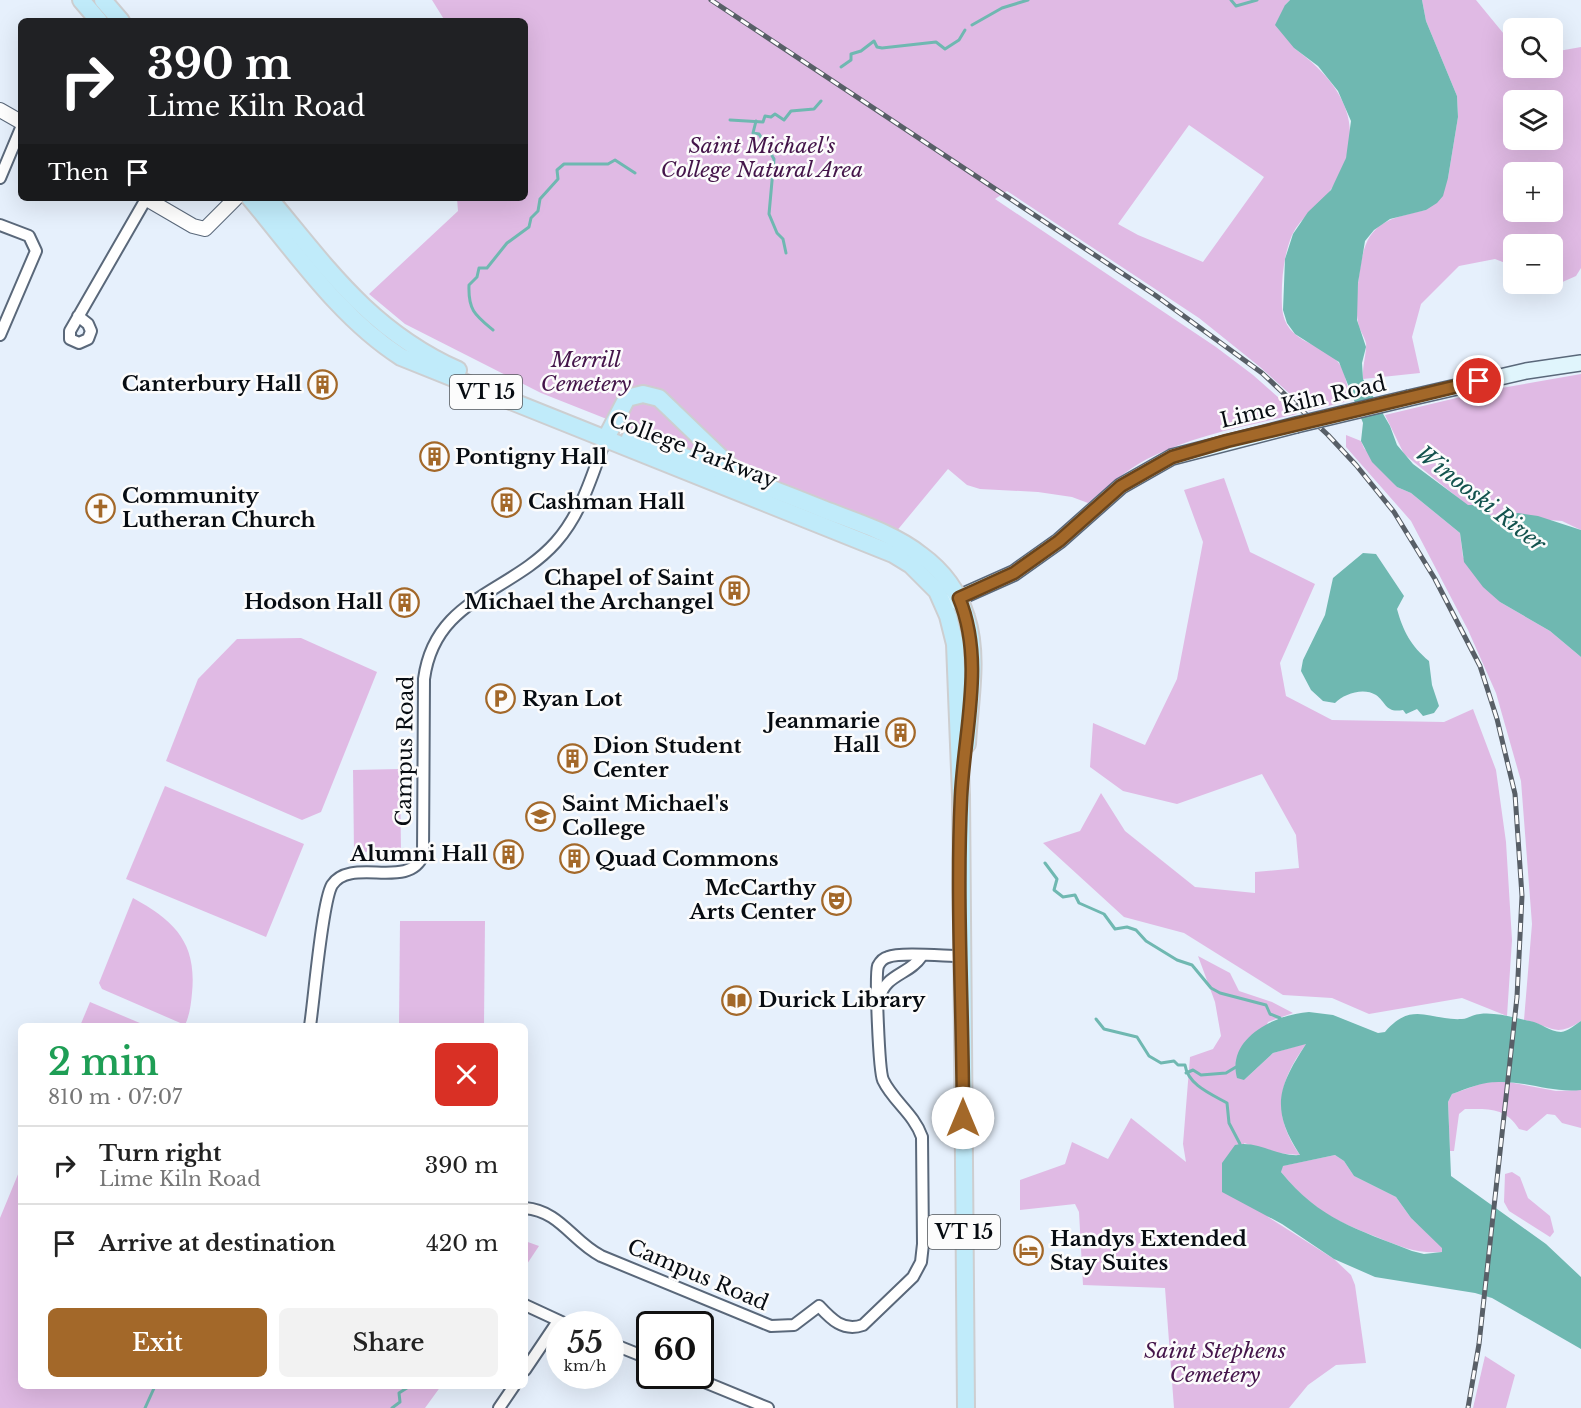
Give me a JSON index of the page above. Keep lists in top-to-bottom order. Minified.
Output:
{"streets":{"main road":["VT 15","Lime Kiln Road","College Parkway"],"street":["Campus Road"]},"crossings":[["Lime Kiln Road","College Parkway"],["College Parkway","Campus Road"]],"water":["Winooski River"],"parks":["Saint Michael's College Natural Area","Merrill Cemetery","Saint Stephens Cemetery"],"places":{"building":["Canterbury Hall","Pontigny Hall","Cashman Hall","Chapel of Saint Michael the Archangel","Hodson Hall","Jeanmarie Hall","Dion Student Center","Alumni Hall","Quad Commons"],"church":["Community Lutheran Church"],"parking":["Ryan Lot"],"school or university":["Saint Michael's College"],"theatre":["McCarthy Arts Center"],"library":["Durick Library"],"hotel":["Handys Extended Stay Suites"]},"page":{"map_buttons":["+","−"],"turn":["390 m","Lime Kiln Road"],"then":"Then","heading":["2 min","810 m · 07:07"],"list":[{"name":"Turn right","note":"Lime Kiln Road","value":"390 m"},{"name":"Arrive at destination","value":"420 m"}],"buttons":["Exit","Share"],"speed":"55 km/h","limit":"60"}}
